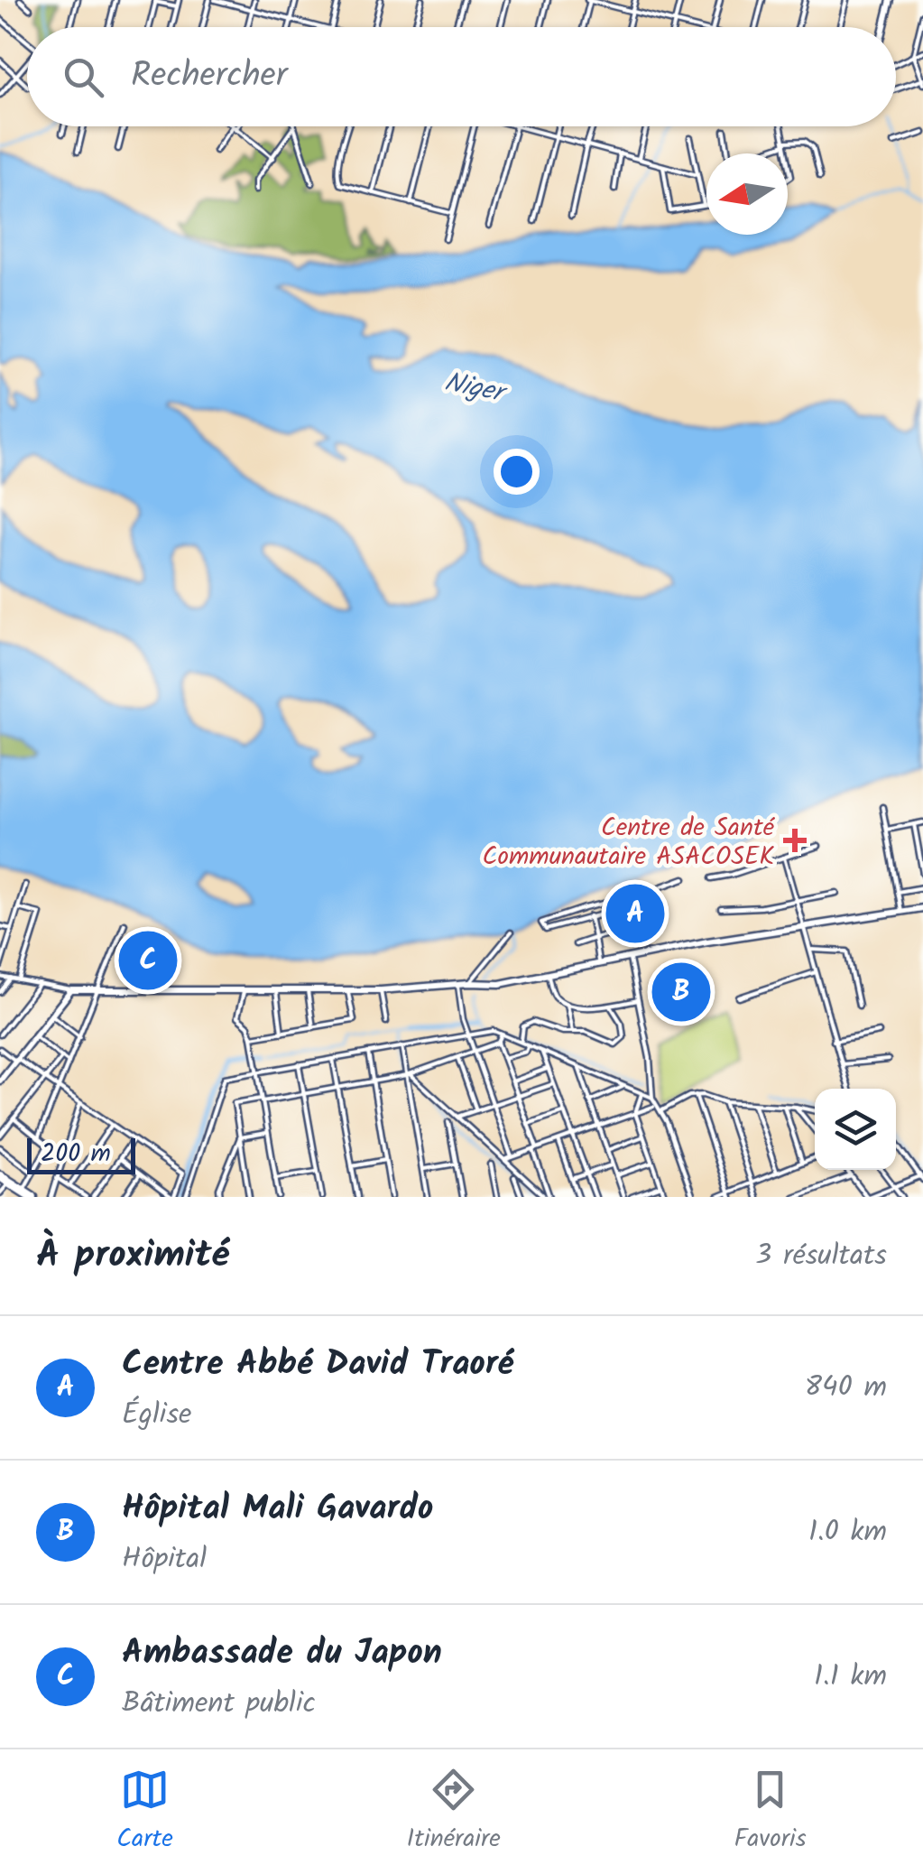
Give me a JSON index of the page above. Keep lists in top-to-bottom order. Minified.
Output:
{"water":["Niger"],"places":{"health":["Centre de Santé Communautaire ASACOSEK"]},"scale_bar":"200 m","north":"left","page":{"search":"Rechercher","pins":["A","C","B"],"scale":"200 m","heading":["À proximité","3 résultats"],"list":[{"mark":"A","name":"Centre Abbé David Traoré","note":"Église","value":"840 m"},{"mark":"B","name":"Hôpital Mali Gavardo","note":"Hôpital","value":"1.0 km"},{"mark":"C","name":"Ambassade du Japon","note":"Bâtiment public","value":"1.1 km"}],"nav":["Carte","Itinéraire","Favoris"]}}
